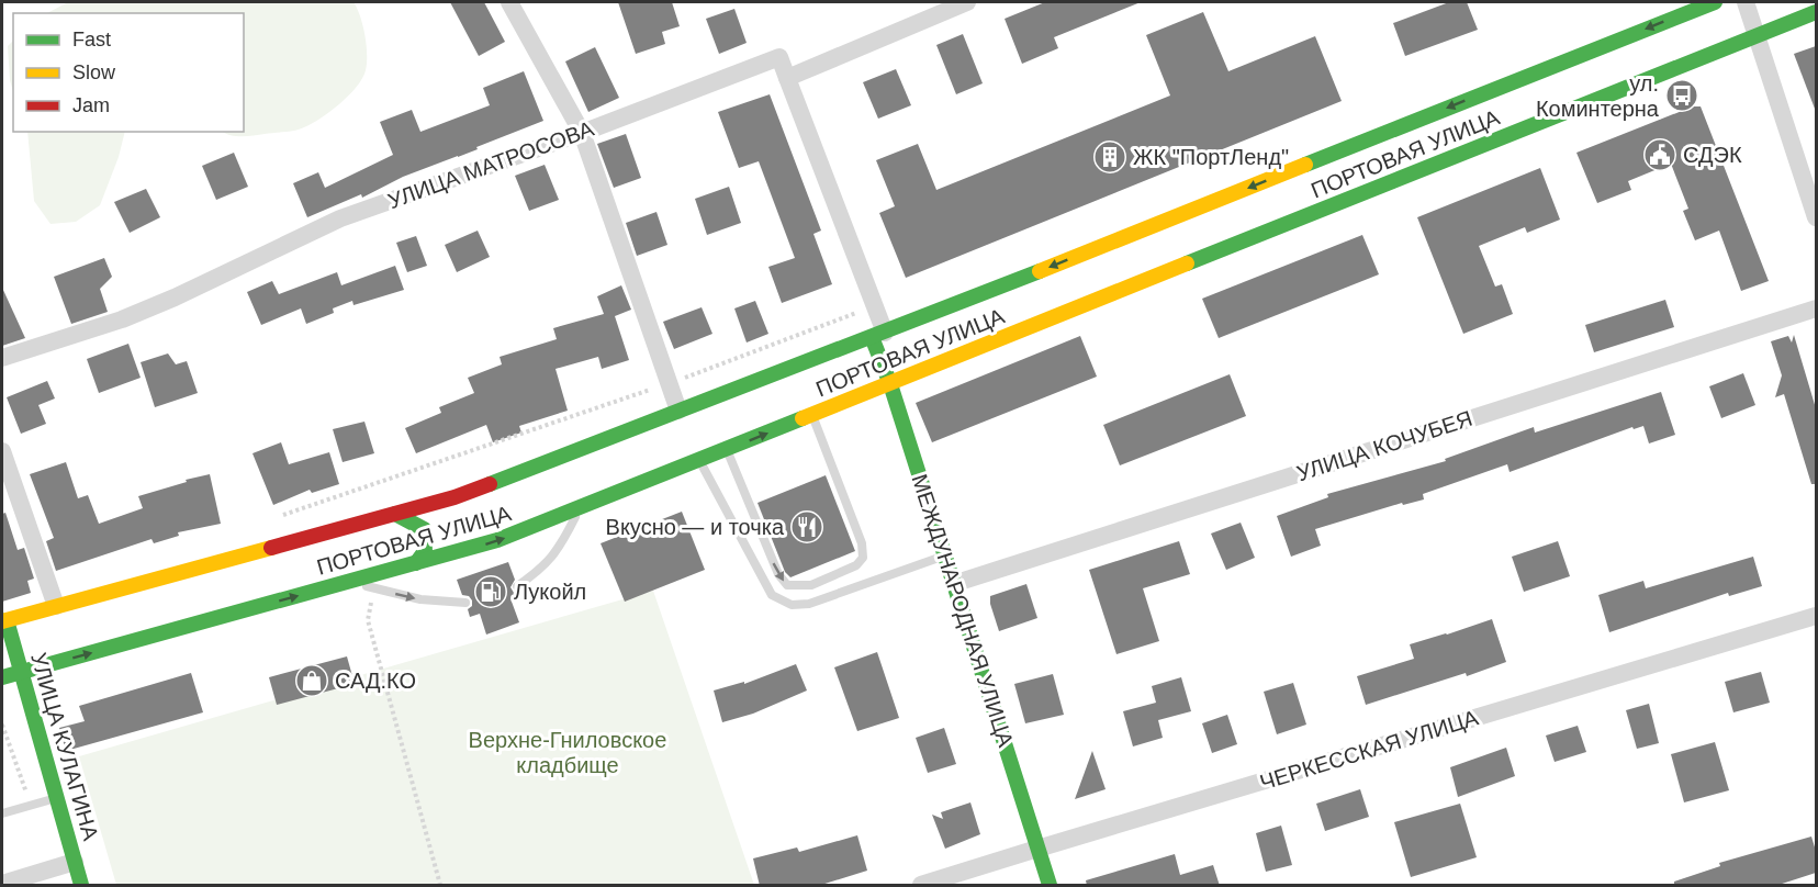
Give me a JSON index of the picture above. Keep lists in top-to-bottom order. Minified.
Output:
{"streets":{"main road":["ПОРТОВАЯ УЛИЦА","МЕЖДУНАРОДНАЯ УЛИЦА","УЛИЦА КУЛАГИНА"],"street":["УЛИЦА МАТРОСОВА","УЛИЦА КОЧУБЕЯ","ЧЕРКЕССКАЯ УЛИЦА"]},"crossings":[["ПОРТОВАЯ УЛИЦА","МЕЖДУНАРОДНАЯ УЛИЦА"],["ПОРТОВАЯ УЛИЦА","УЛИЦА КУЛАГИНА"],["УЛИЦА МАТРОСОВА","МЕЖДУНАРОДНАЯ УЛИЦА"],["УЛИЦА КОЧУБЕЯ","МЕЖДУНАРОДНАЯ УЛИЦА"],["МЕЖДУНАРОДНАЯ УЛИЦА","ЧЕРКЕССКАЯ УЛИЦА"]],"parks":["Верхне-Гниловское кладбище"],"places":{"bus stop":["ул. Коминтерна"],"public building":["СДЭК"],"building":["ЖК \"ПортЛенд\""],"restaurant":["Вкусно — и точка"],"fuel station":["Лукойл"],"shop":["САД.КО"]},"legend":["Fast","Slow","Jam"]}
